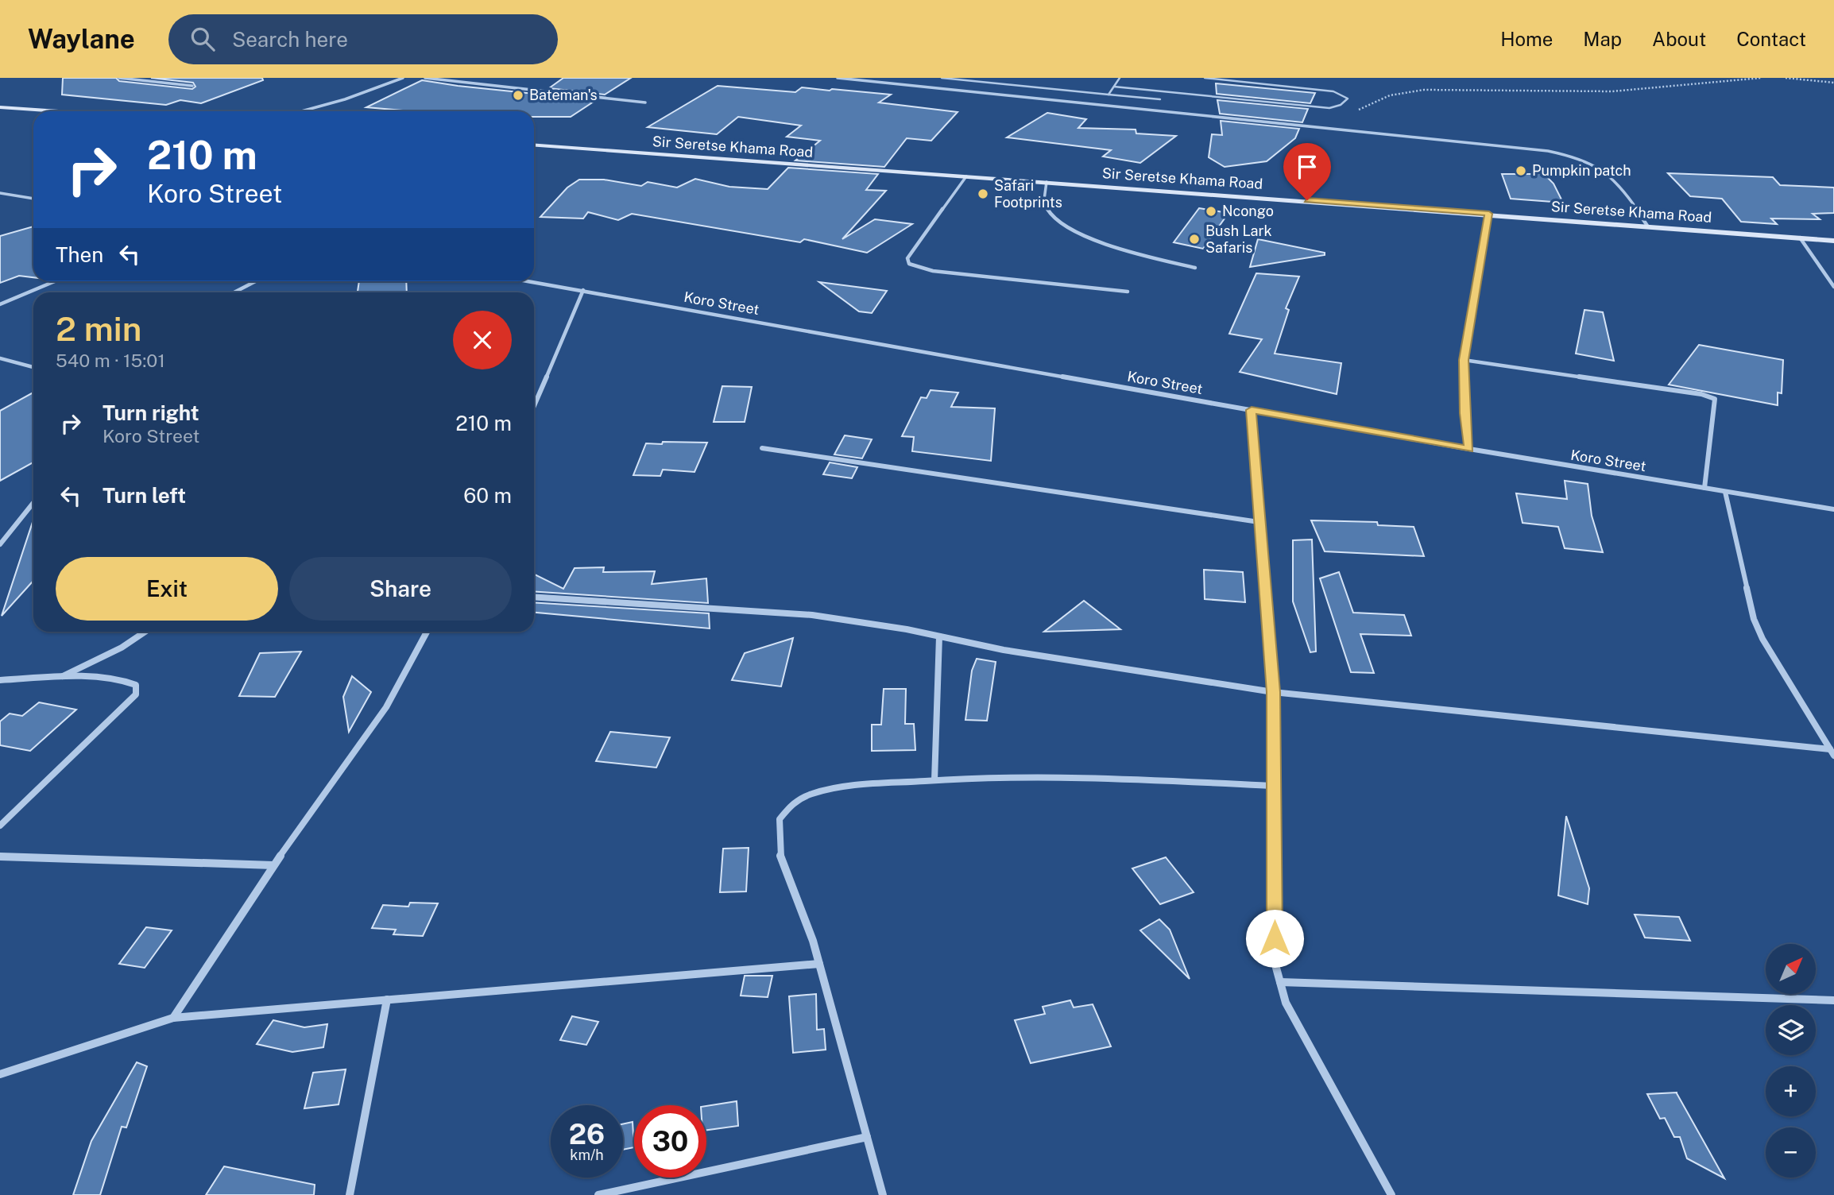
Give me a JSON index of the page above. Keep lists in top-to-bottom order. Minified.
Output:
{"streets":{"main road":["Sir Seretse Khama Road"],"street":["Koro Street"]},"places":["Bateman's","Pumpkin patch","Safari Footprints","Ncongo","Bush Lark Safaris"],"north":"top right","page":{"header":"Waylane","search":"Search here","nav":["Home","Map","About","Contact"],"turn":["210 m","Koro Street"],"then":"Then","heading":["2 min","540 m · 15:01"],"list":[{"name":"Turn right","note":"Koro Street","value":"210 m"},{"name":"Turn left","value":"60 m"}],"buttons":["Exit","Share"],"map_buttons":["+","−"],"speed":"26 km/h","limit":"30"}}
